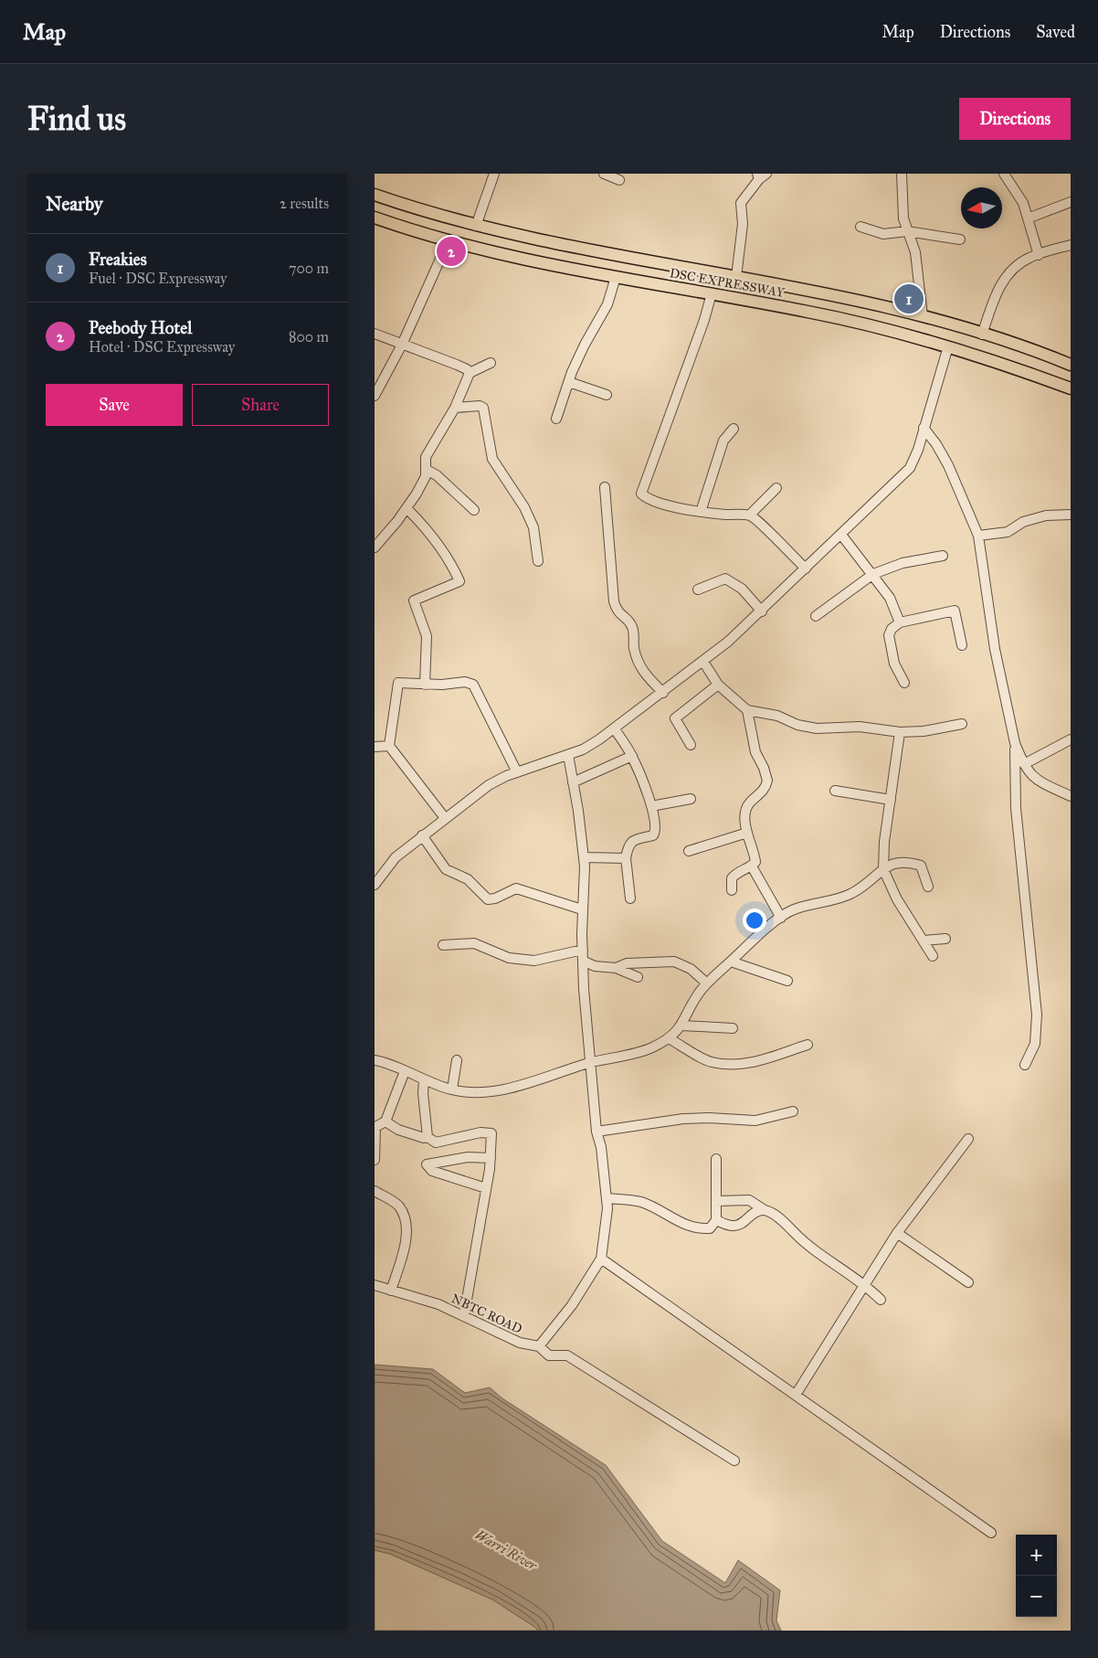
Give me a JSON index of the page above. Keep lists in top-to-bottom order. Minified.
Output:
{"streets":{"main road":["DSC EXPRESSWAY"],"street":["NBTC ROAD"]},"water":["Warri River"],"north":"left","page":{"header":"Map","nav":["Map","Directions","Saved"],"buttons":["Directions",["Save","Share"]],"title":"Find us","heading":["Nearby","2 results"],"list":[{"mark":"1","name":"Freakies","note":"Fuel · DSC Expressway","value":"700 m"},{"mark":"2","name":"Peebody Hotel","note":"Hotel · DSC Expressway","value":"800 m"}],"pins":["2","1"],"map_buttons":["+","−"]}}
